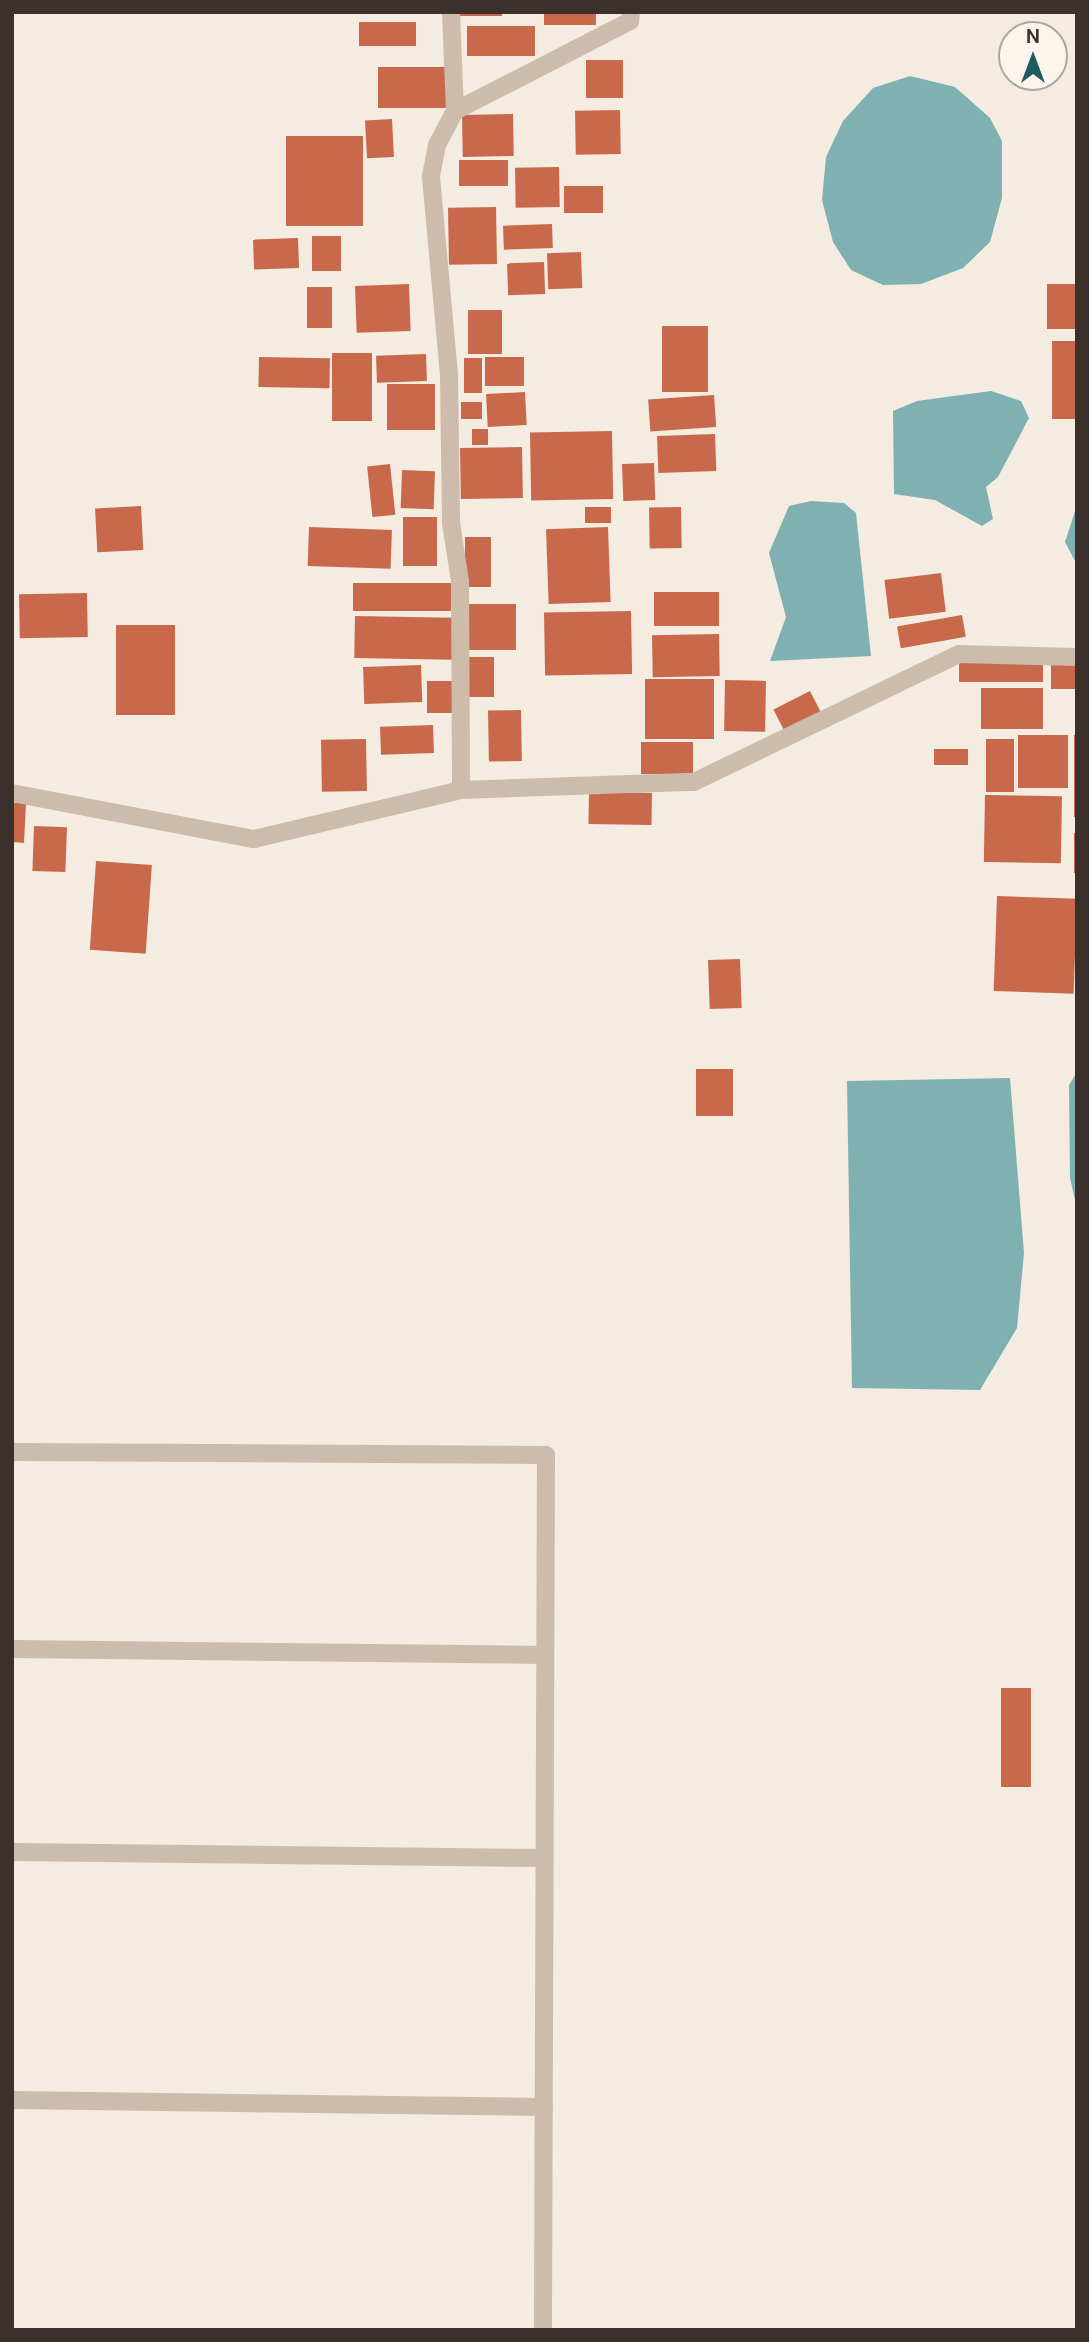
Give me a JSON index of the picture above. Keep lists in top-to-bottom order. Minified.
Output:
{"north":"top"}
